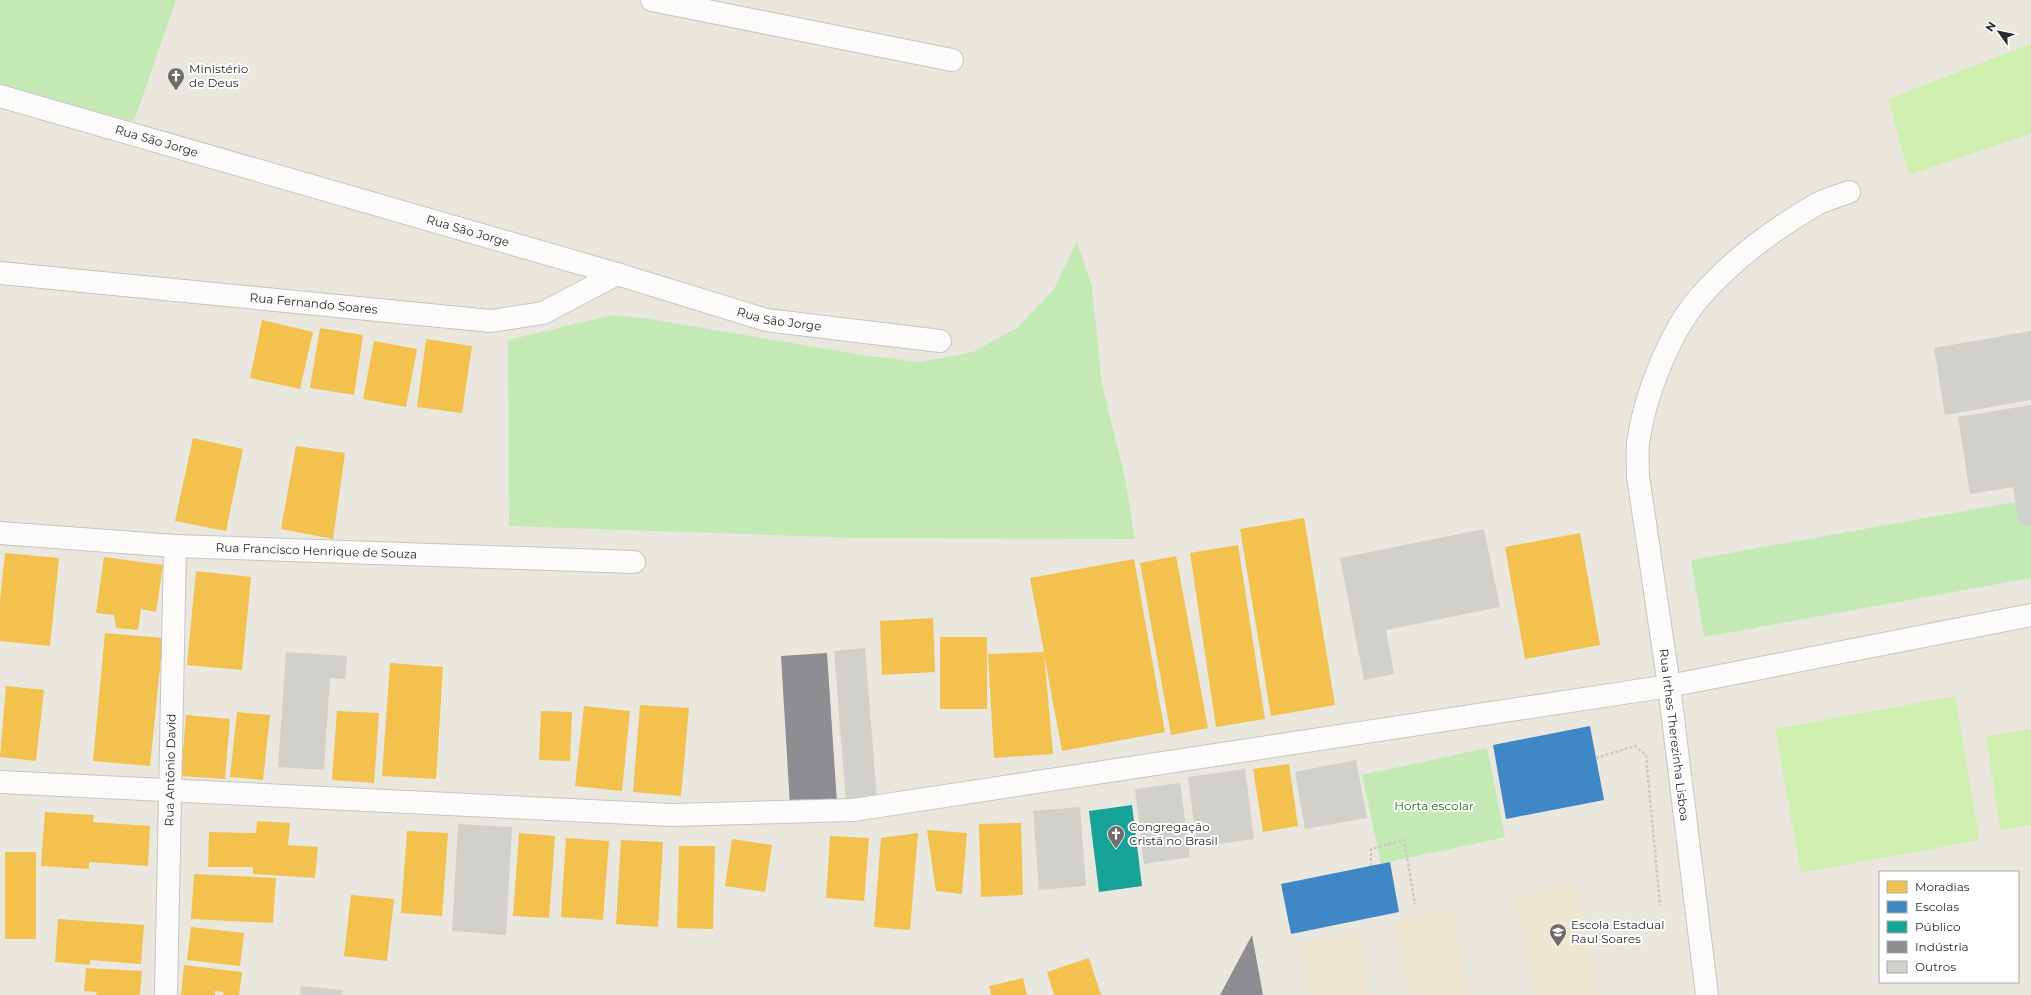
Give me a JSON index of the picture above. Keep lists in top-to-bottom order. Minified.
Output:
{"streets":{"street":["Rua São Jorge","Rua Fernando Soares","Rua Francisco Henrique de Souza","Rua Irthes Therezinha Lisboa","Rua Antônio David"]},"crossings":[["Rua São Jorge","Rua Fernando Soares"],["Rua Francisco Henrique de Souza","Rua Antônio David"]],"parks":["Horta escolar"],"places":{"church":["Ministério de Deus","Congregação Cristã no Brasil"],"school or university":["Escola Estadual Raul Soares"]},"legend":["Moradias","Escolas","Público","Indústria","Outros"],"north":"top left"}
